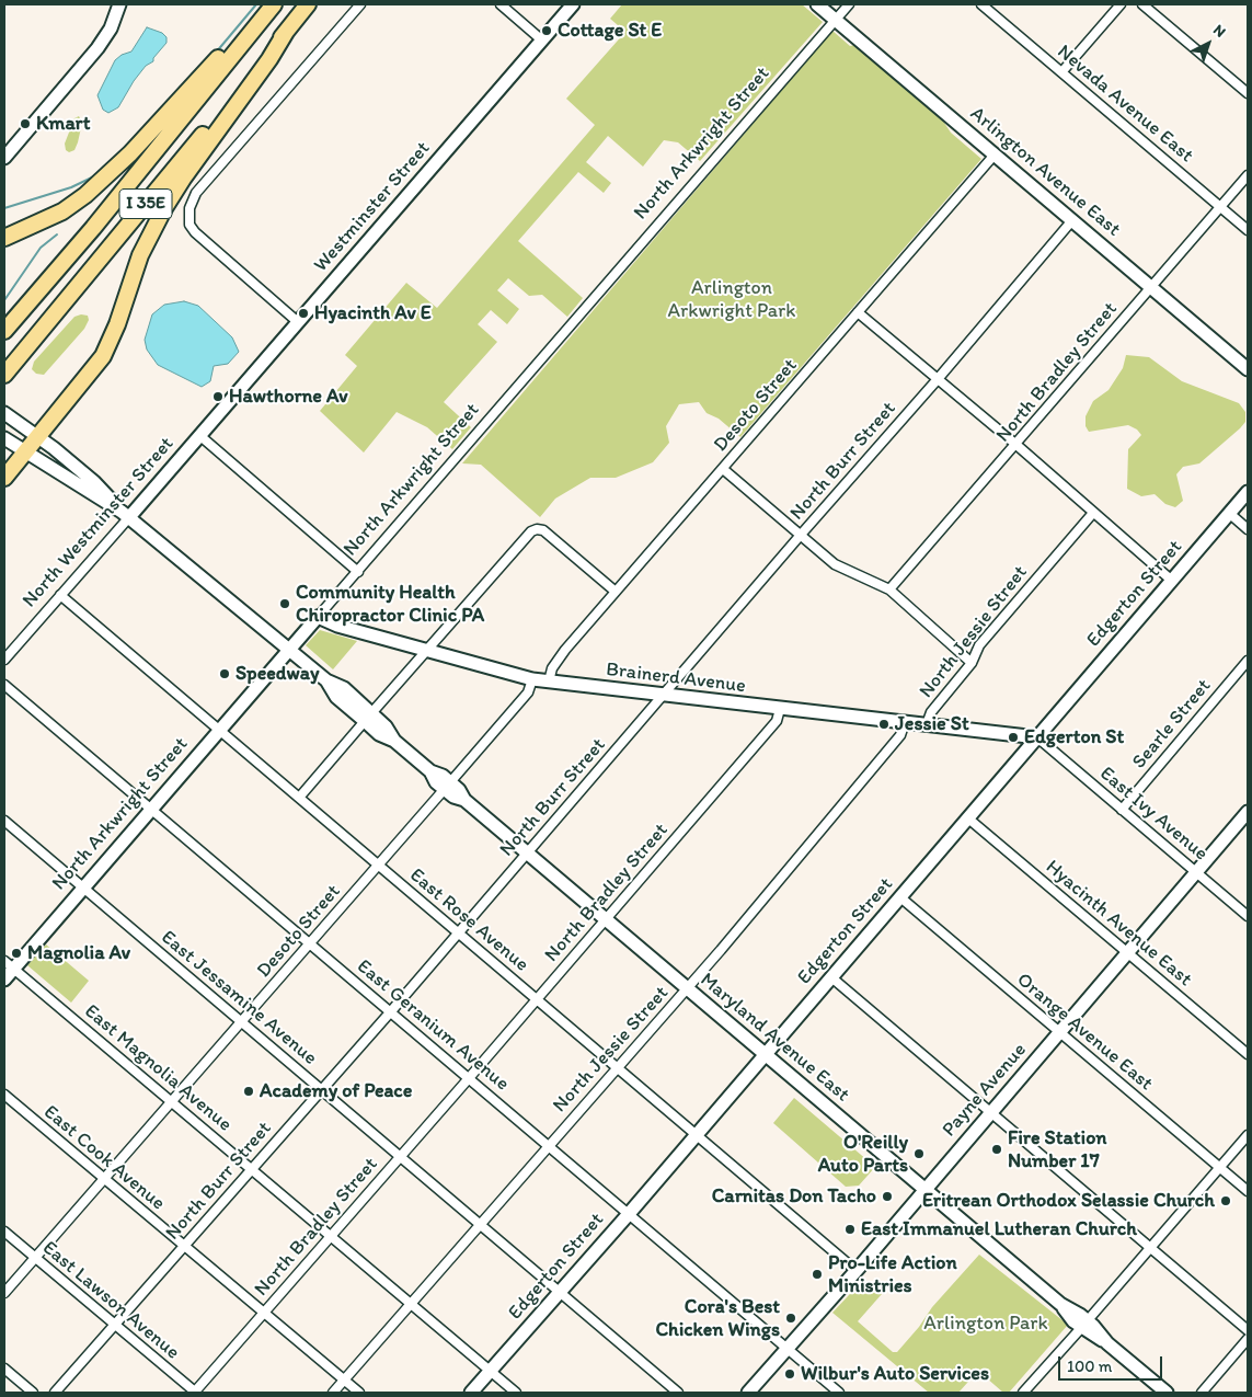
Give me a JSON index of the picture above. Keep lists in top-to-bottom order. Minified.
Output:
{"streets":{"highway":["I 35E"],"street":["Nevada Avenue East","North Arkwright Street","Arlington Avenue East","Westminster Street","North Bradley Street","Desoto Street","North Burr Street","North Westminster Street","Edgerton Street","North Jessie Street","Brainerd Avenue","Searle Street","East Ivy Avenue","East Rose Avenue","Hyacinth Avenue East","East Jessamine Avenue","East Geranium Avenue","Orange Avenue East","Maryland Avenue East","East Magnolia Avenue","Payne Avenue","East Cook Avenue","East Lawson Avenue"]},"crossings":[["Nevada Avenue East","North Bradley Street"],["North Arkwright Street","Arlington Avenue East"],["North Arkwright Street","Brainerd Avenue"],["North Arkwright Street","East Rose Avenue"],["North Arkwright Street","East Jessamine Avenue"],["North Arkwright Street","East Geranium Avenue"],["North Arkwright Street","Maryland Avenue East"],["North Arkwright Street","East Magnolia Avenue"],["Arlington Avenue East","North Bradley Street"],["Arlington Avenue East","Desoto Street"],["Arlington Avenue East","North Burr Street"],["Westminster Street","North Westminster Street"],["North Bradley Street","Brainerd Avenue"],["North Bradley Street","East Rose Avenue"],["North Bradley Street","East Jessamine Avenue"],["North Bradley Street","East Geranium Avenue"],["North Bradley Street","Maryland Avenue East"],["North Bradley Street","East Magnolia Avenue"],["North Bradley Street","East Cook Avenue"],["North Bradley Street","East Lawson Avenue"],["Desoto Street","Brainerd Avenue"],["Desoto Street","East Rose Avenue"],["Desoto Street","East Jessamine Avenue"],["Desoto Street","East Geranium Avenue"],["Desoto Street","Maryland Avenue East"],["Desoto Street","East Magnolia Avenue"],["Desoto Street","East Cook Avenue"],["Desoto Street","East Lawson Avenue"],["North Burr Street","Brainerd Avenue"],["North Burr Street","East Rose Avenue"],["North Burr Street","East Jessamine Avenue"],["North Burr Street","East Geranium Avenue"],["North Burr Street","Maryland Avenue East"],["North Burr Street","East Magnolia Avenue"],["North Burr Street","East Cook Avenue"],["North Burr Street","East Lawson Avenue"],["North Westminster Street","East Rose Avenue"],["North Westminster Street","Maryland Avenue East"],["Edgerton Street","Brainerd Avenue"],["Edgerton Street","East Ivy Avenue"],["Edgerton Street","East Rose Avenue"],["Edgerton Street","Hyacinth Avenue East"],["Edgerton Street","East Jessamine Avenue"],["Edgerton Street","East Geranium Avenue"],["Edgerton Street","Orange Avenue East"],["Edgerton Street","Maryland Avenue East"],["Edgerton Street","East Magnolia Avenue"],["North Jessie Street","Brainerd Avenue"],["North Jessie Street","East Rose Avenue"],["North Jessie Street","East Jessamine Avenue"],["North Jessie Street","East Geranium Avenue"],["North Jessie Street","Maryland Avenue East"],["North Jessie Street","East Magnolia Avenue"],["North Jessie Street","East Cook Avenue"],["Brainerd Avenue","East Ivy Avenue"],["Searle Street","East Ivy Avenue"],["East Ivy Avenue","Payne Avenue"],["East Rose Avenue","Payne Avenue"],["Hyacinth Avenue East","Payne Avenue"],["East Geranium Avenue","Payne Avenue"],["Orange Avenue East","Payne Avenue"],["Maryland Avenue East","Payne Avenue"]],"parks":["Arlington Arkwright Park","Arlington Park"],"places":["Cottage St E","Kmart","Hyacinth Av E","Hawthorne Av","Community Health Chiropractor Clinic PA","Speedway","Jessie St","Edgerton St","Magnolia Av","Academy of Peace","Fire Station Number 17","O'Reilly Auto Parts","Carnitas Don Tacho","Eritrean Orthodox Selassie Church","East Immanuel Lutheran Church","Pro-Life Action Ministries","Cora's Best Chicken Wings","Wilbur's Auto Services"],"scale_bar":"100 m","north":"top right"}
